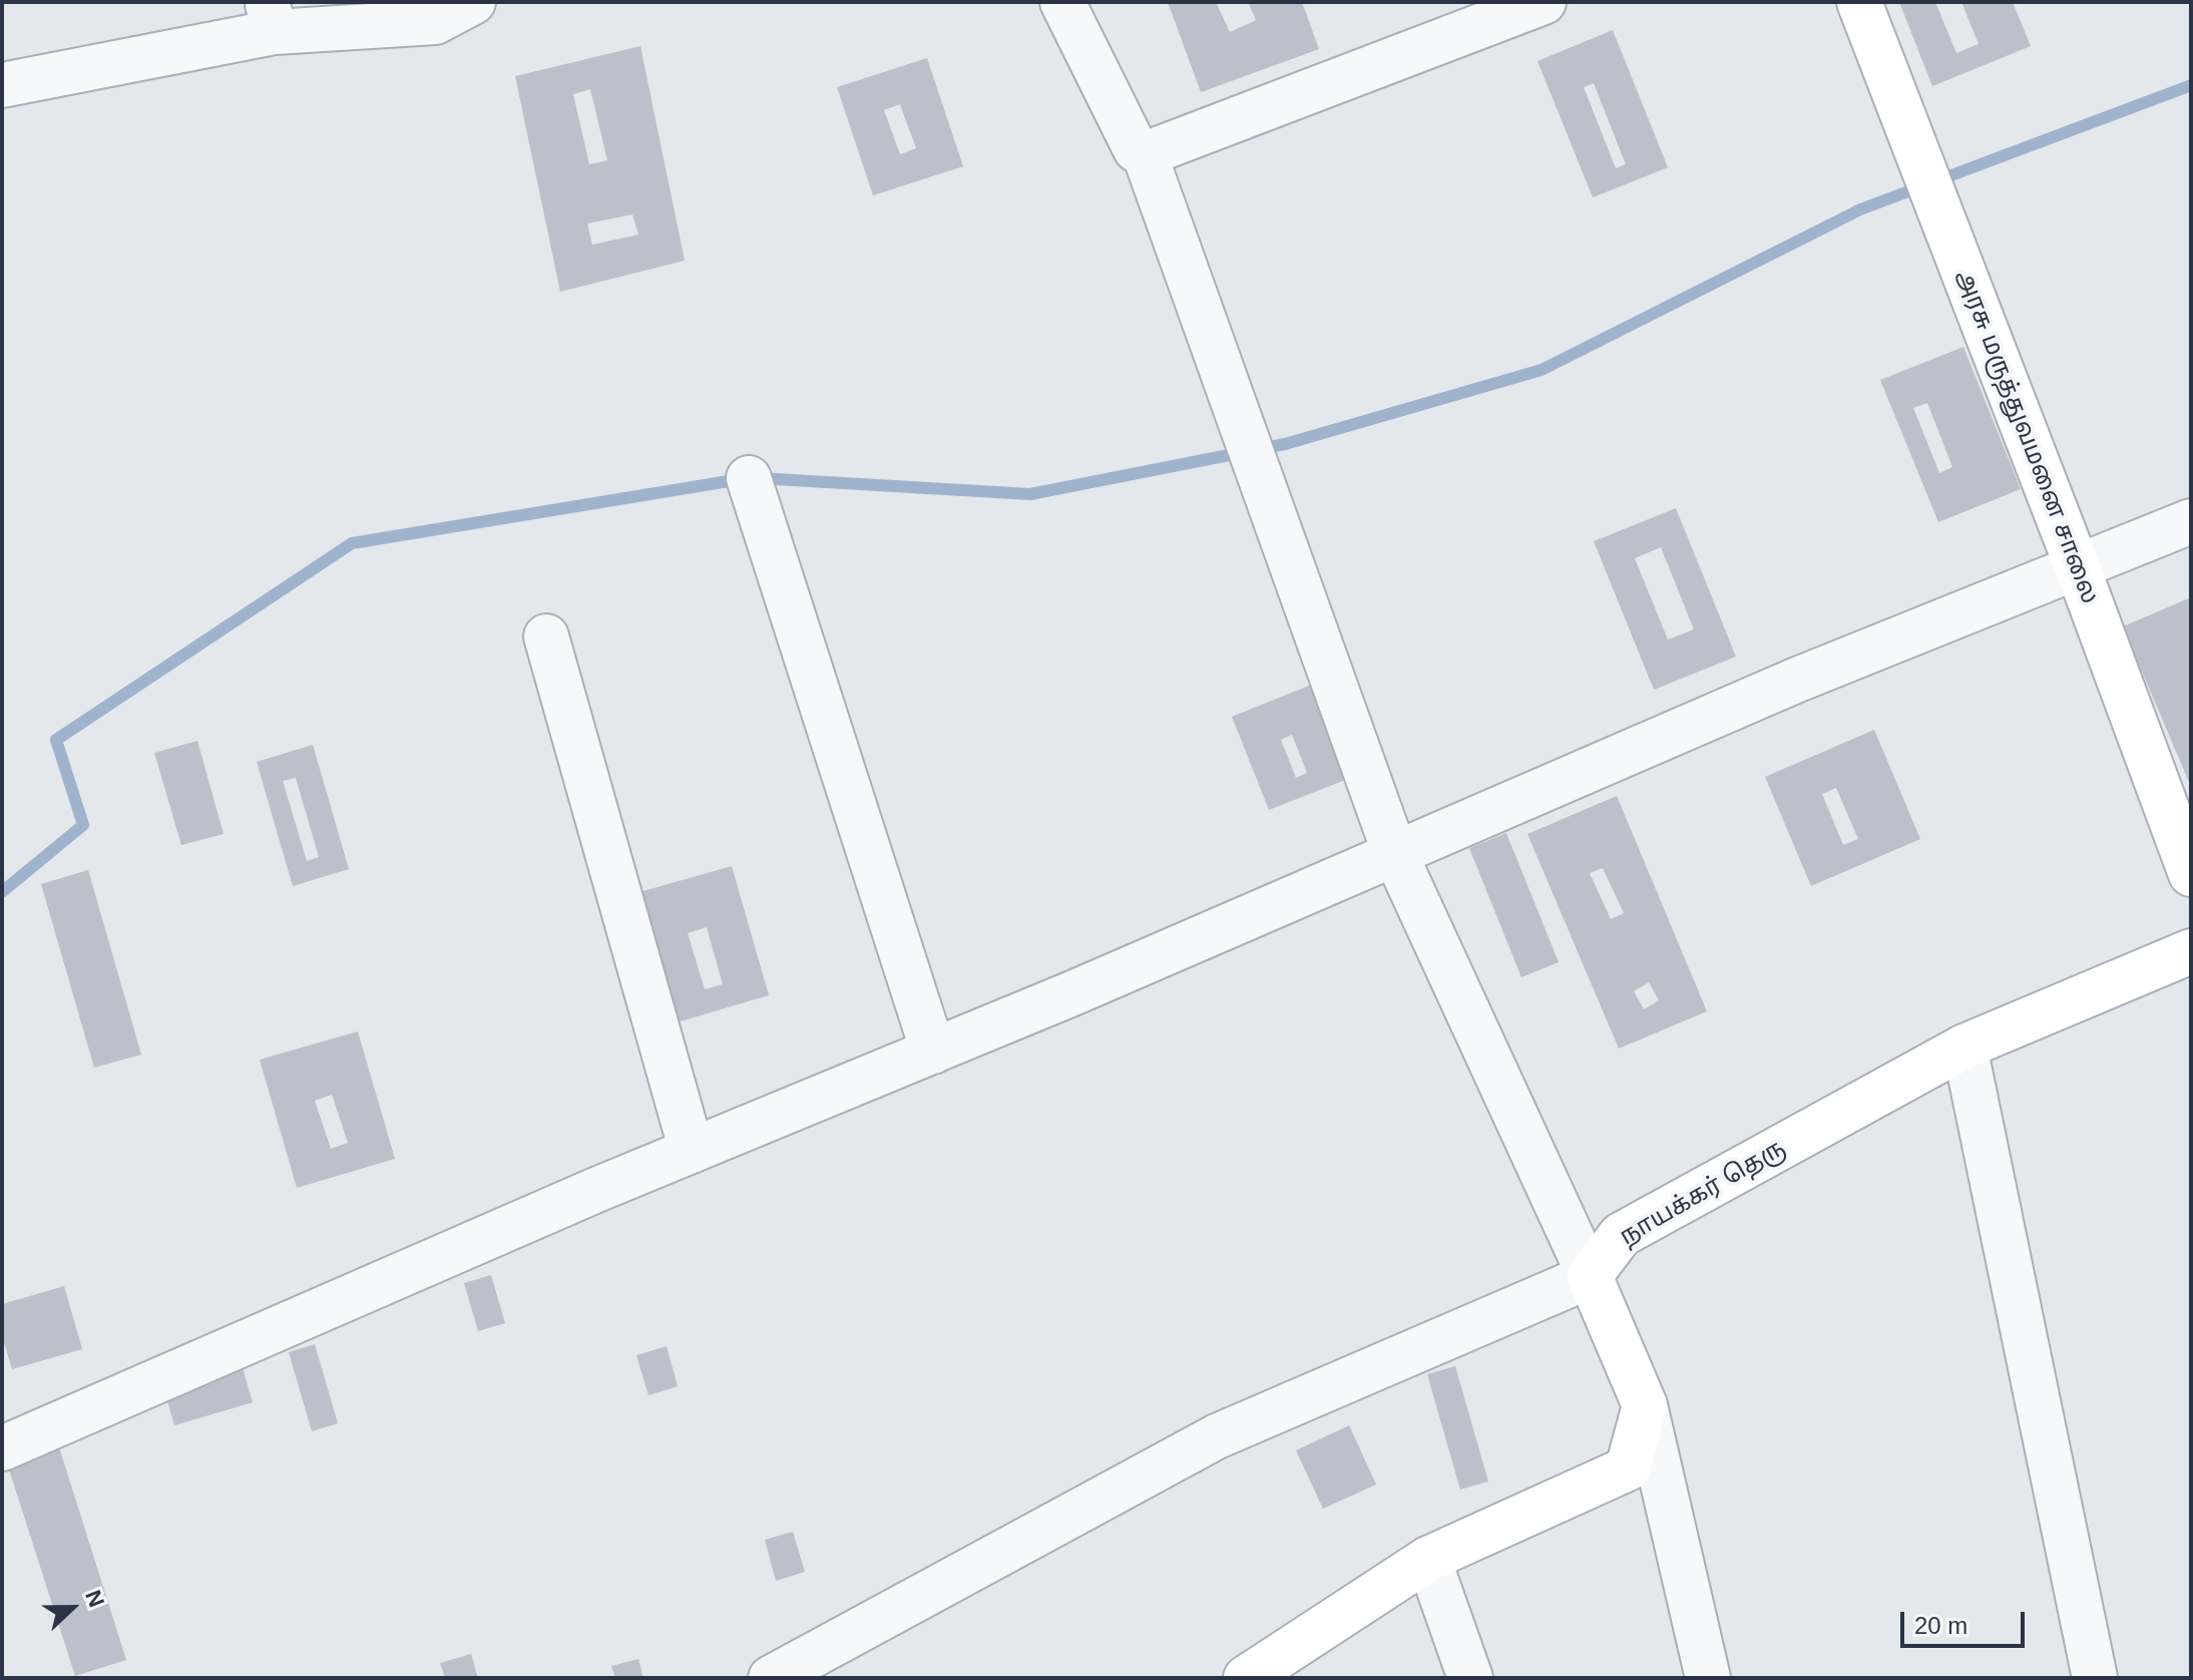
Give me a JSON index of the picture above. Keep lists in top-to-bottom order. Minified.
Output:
{"streets":{"street":["அரசு மருத்துவமனை சாலை","நாயக்கர் தெரு"]},"scale_bar":"20 m","north":"right"}
